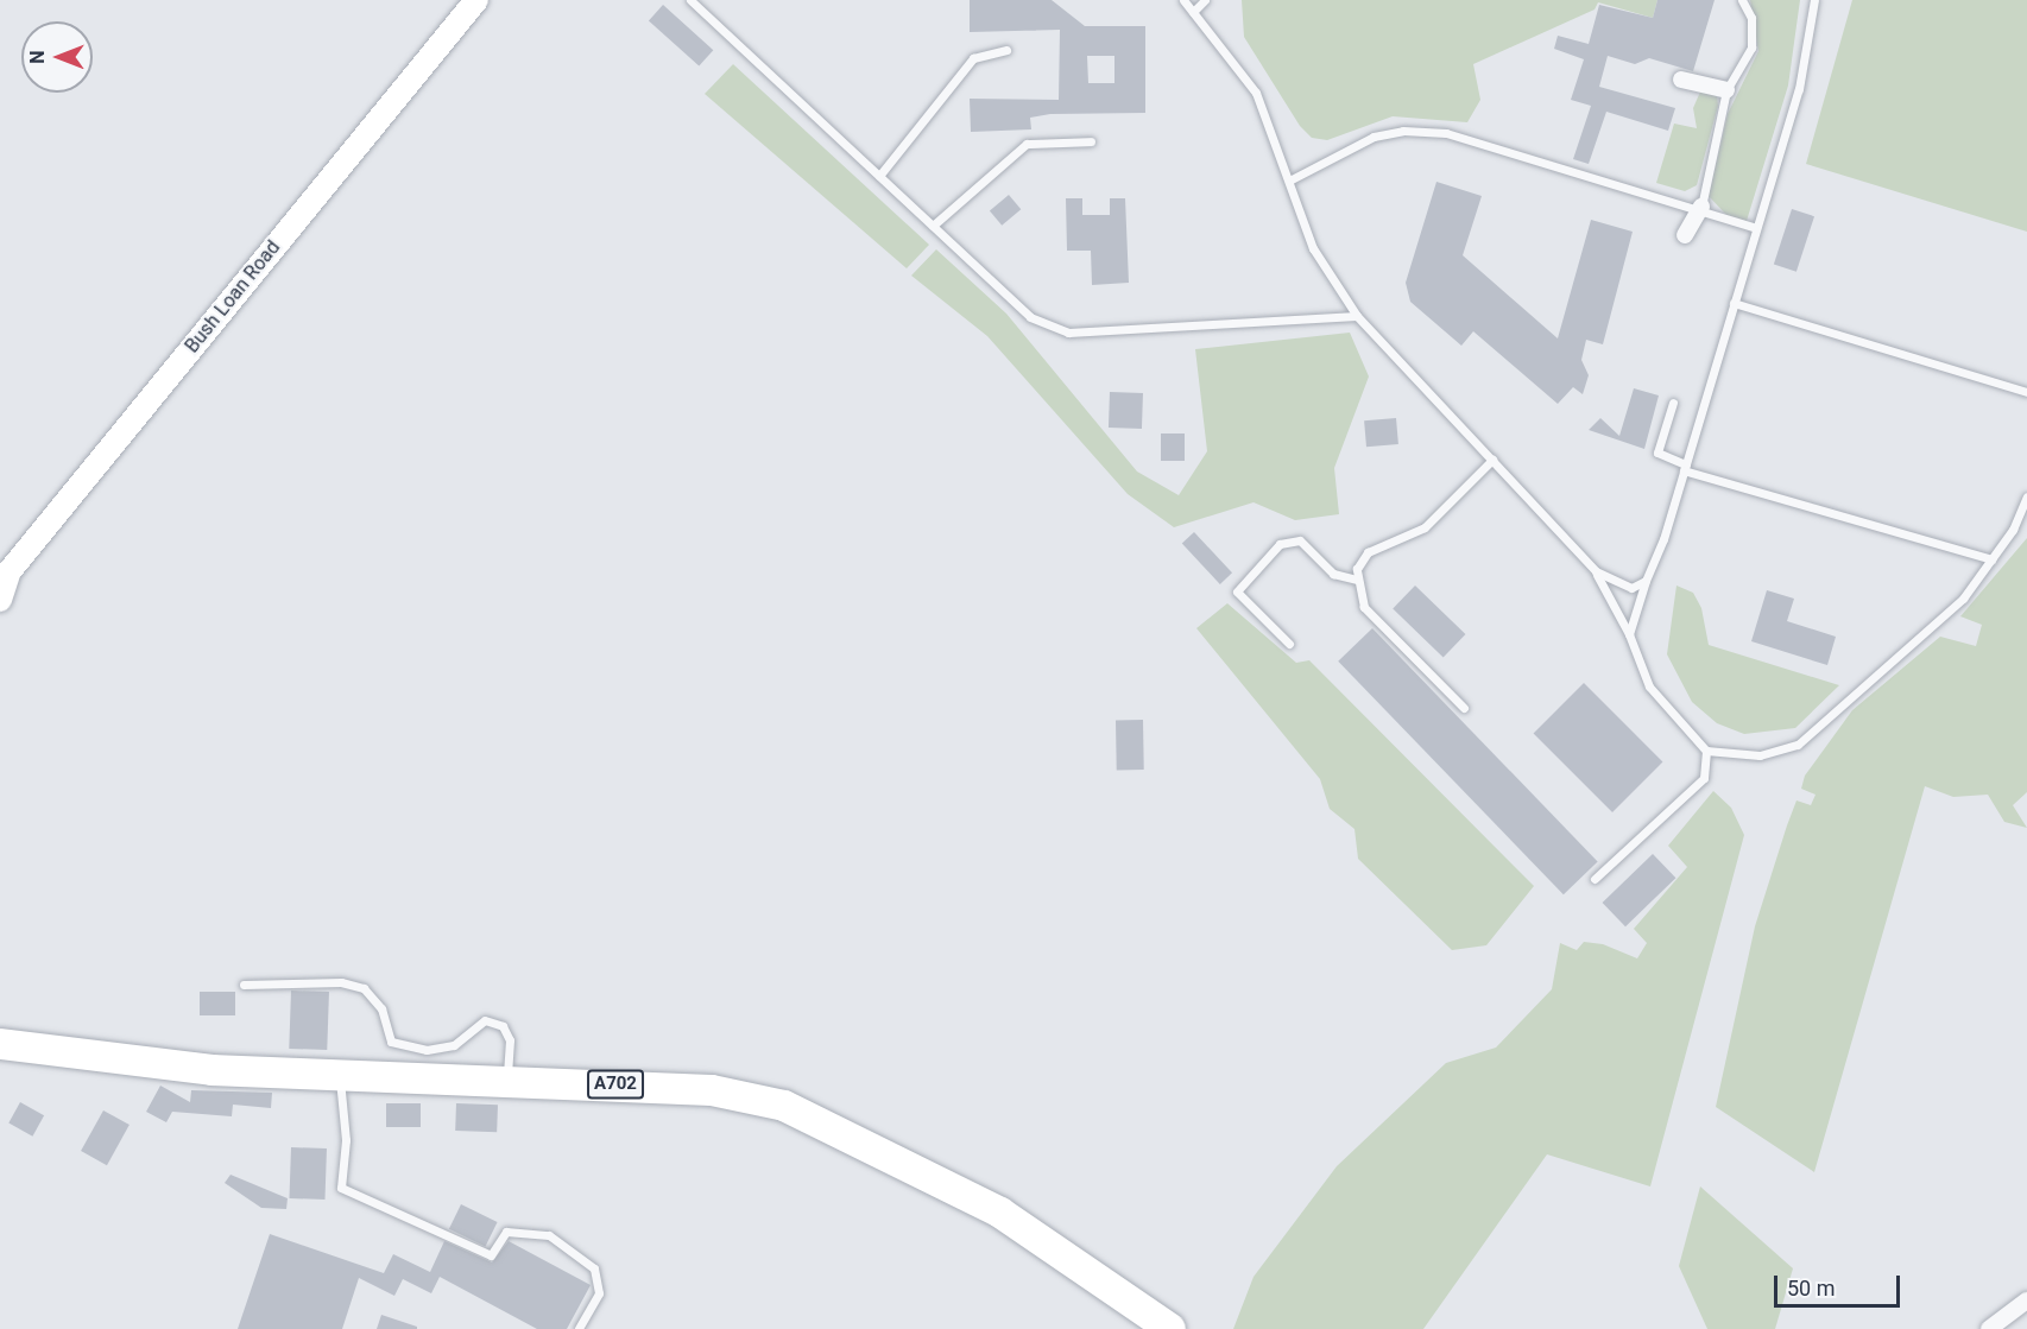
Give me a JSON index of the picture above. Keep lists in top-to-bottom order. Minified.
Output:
{"streets":{"highway":["A702"],"street":["Bush Loan Road"]},"scale_bar":"50 m","north":"left"}
